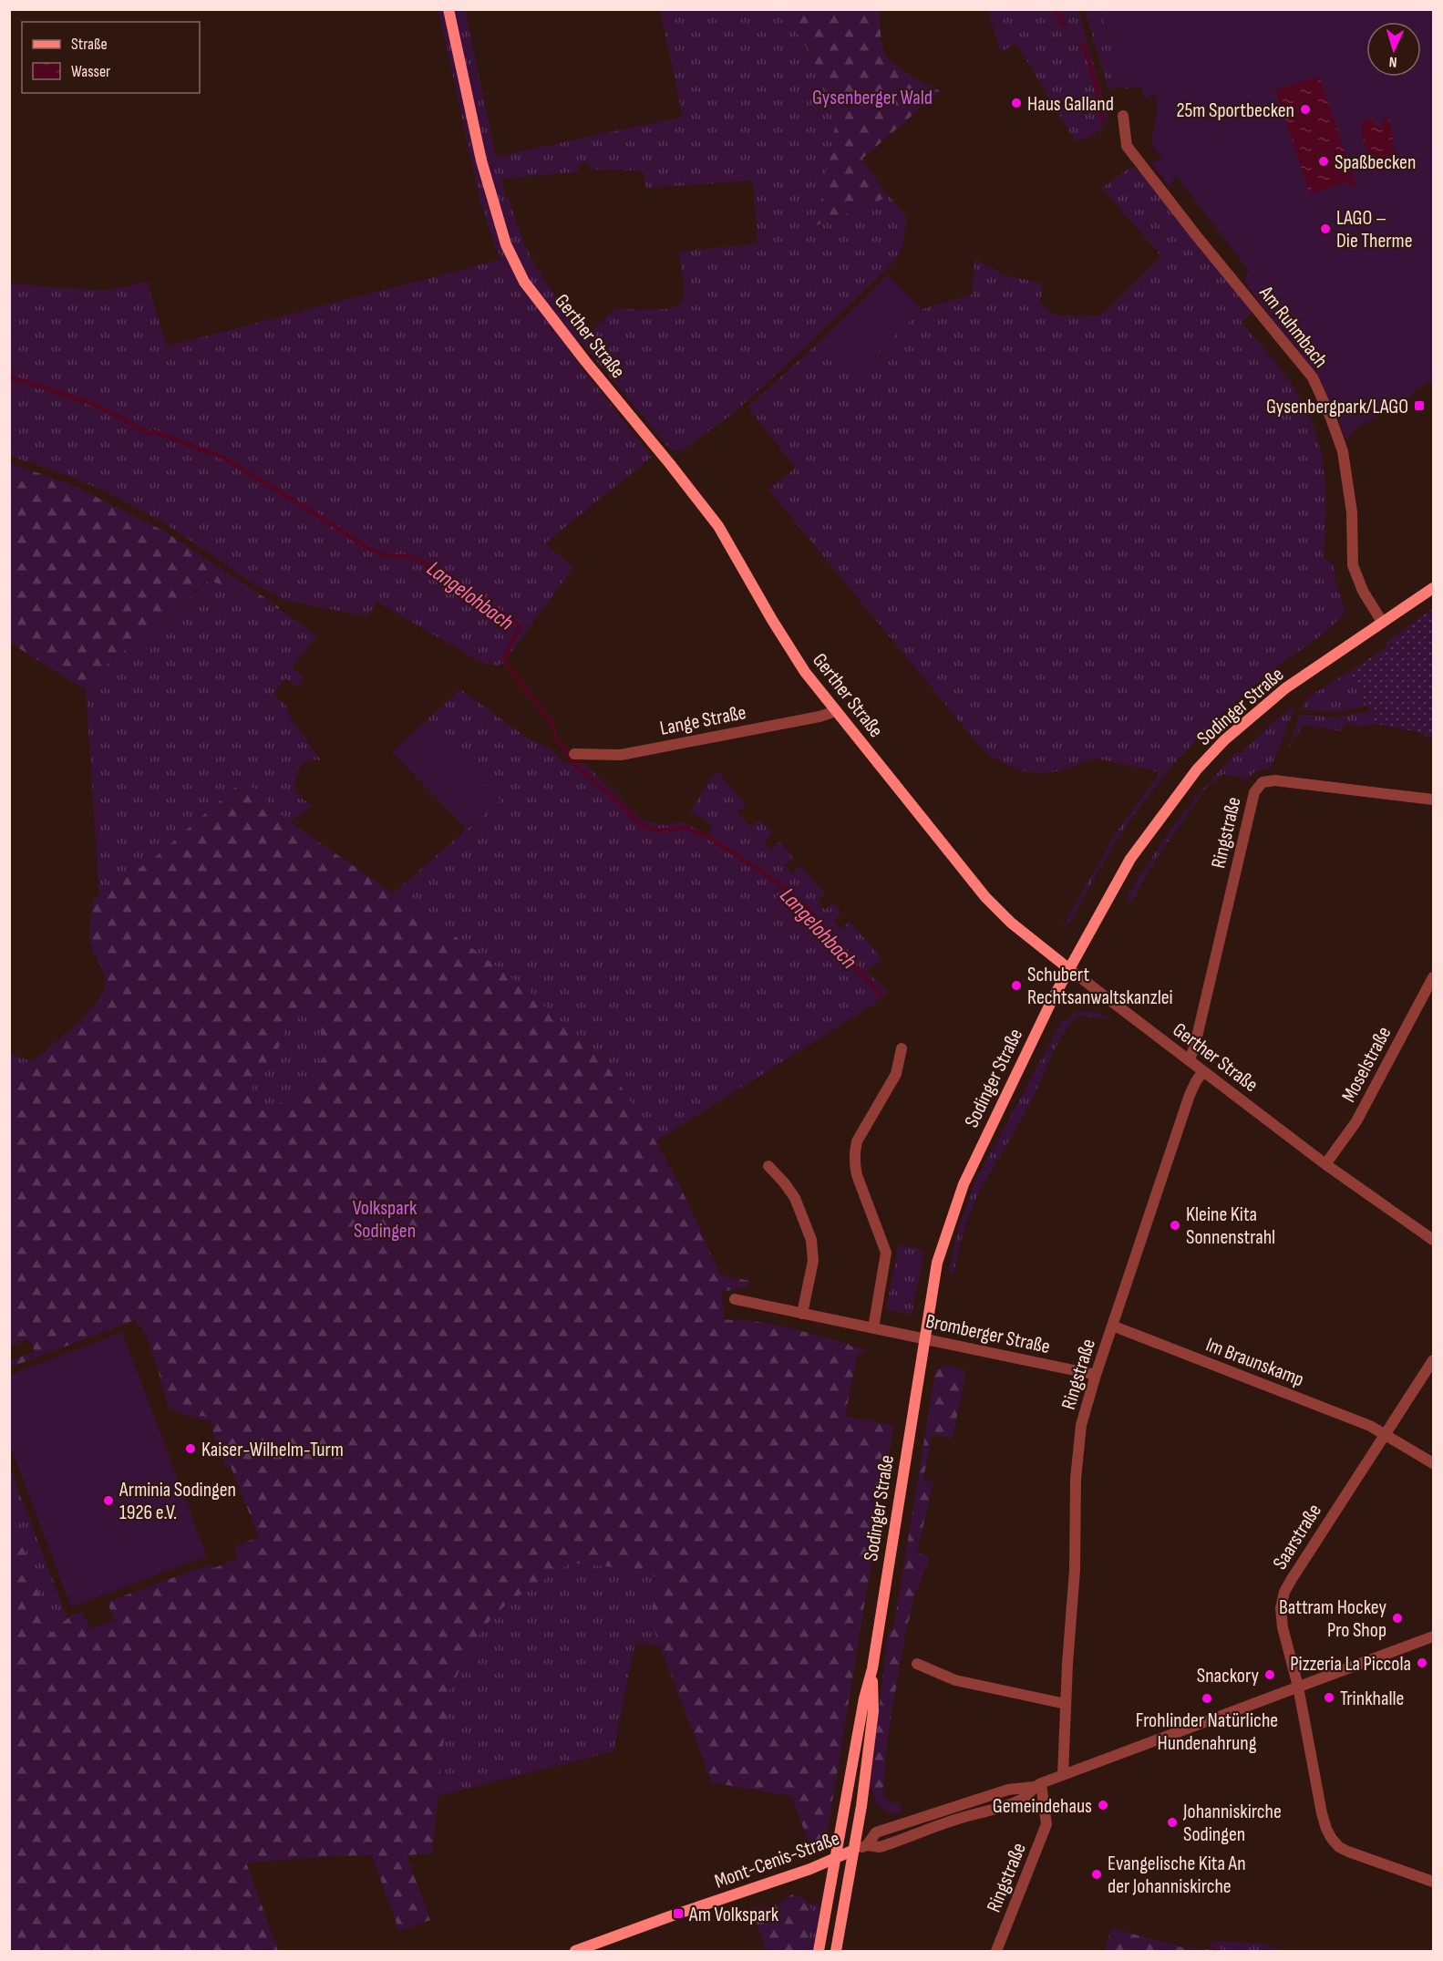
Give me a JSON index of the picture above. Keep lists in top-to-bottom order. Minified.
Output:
{"streets":{"main road":["Gerther Straße","Sodinger Straße","Mont-Cenis-Straße"],"street":["Am Ruhmbach","Lange Straße","Ringstraße","Moselstraße","Bromberger Straße","Im Braunskamp","Saarstraße"]},"crossings":[["Am Ruhmbach","Sodinger Straße"],["Gerther Straße","Sodinger Straße"],["Gerther Straße","Lange Straße"],["Gerther Straße","Ringstraße"],["Gerther Straße","Moselstraße"],["Sodinger Straße","Bromberger Straße"],["Sodinger Straße","Mont-Cenis-Straße"],["Ringstraße","Bromberger Straße"],["Ringstraße","Im Braunskamp"],["Ringstraße","Mont-Cenis-Straße"],["Im Braunskamp","Saarstraße"],["Saarstraße","Mont-Cenis-Straße"]],"water":["Langelohbach"],"parks":["Gysenberger Wald","Volkspark Sodingen"],"places":{"other":["Haus Galland","25m Sportbecken","Spaßbecken","LAGO – Die Therme","Schubert Rechtsanwaltskanzlei","Kleine Kita Sonnenstrahl","Kaiser-Wilhelm-Turm","Arminia Sodingen 1926 e.V.","Battram Hockey Pro Shop","Pizzeria La Piccola","Snackory","Trinkhalle","Frohlinder Natürliche Hundenahrung","Gemeindehaus","Johanniskirche Sodingen","Evangelische Kita An der Johanniskirche"],"transit":["Gysenbergpark/LAGO","Am Volkspark"]},"legend":["Straße","Wasser"],"north":"bottom"}
